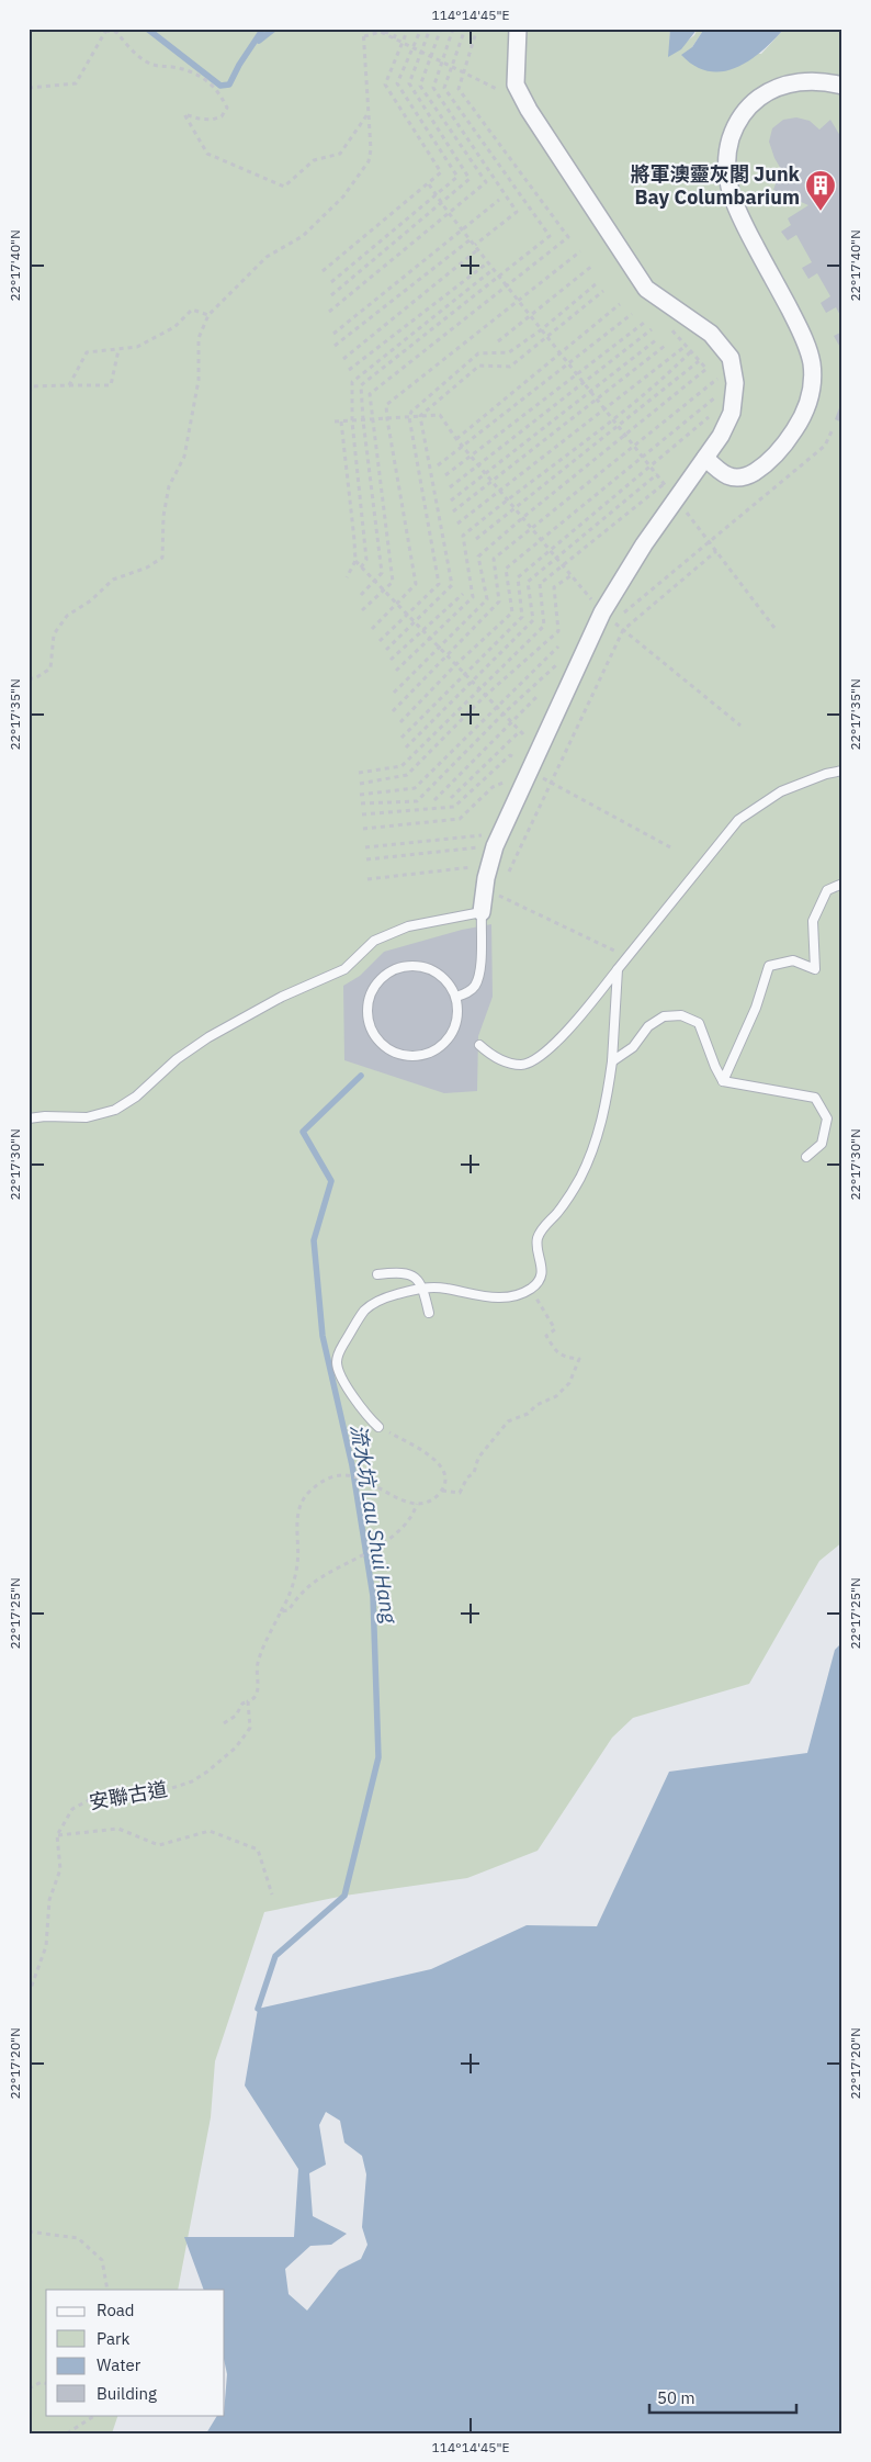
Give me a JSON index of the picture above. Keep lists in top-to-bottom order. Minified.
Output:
{"streets":{"path":["安聯古道"]},"water":["流水坑 Lau Shui Hang"],"places":{"building":["將軍澳靈灰閣 Junk Bay Columbarium"]},"legend":["Road","Park","Water","Building"],"scale_bar":"50 m","coordinates":["114°14'45\"E","22°17'40\"N","22°17'35\"N","22°17'30\"N","22°17'25\"N","22°17'20\"N"]}
